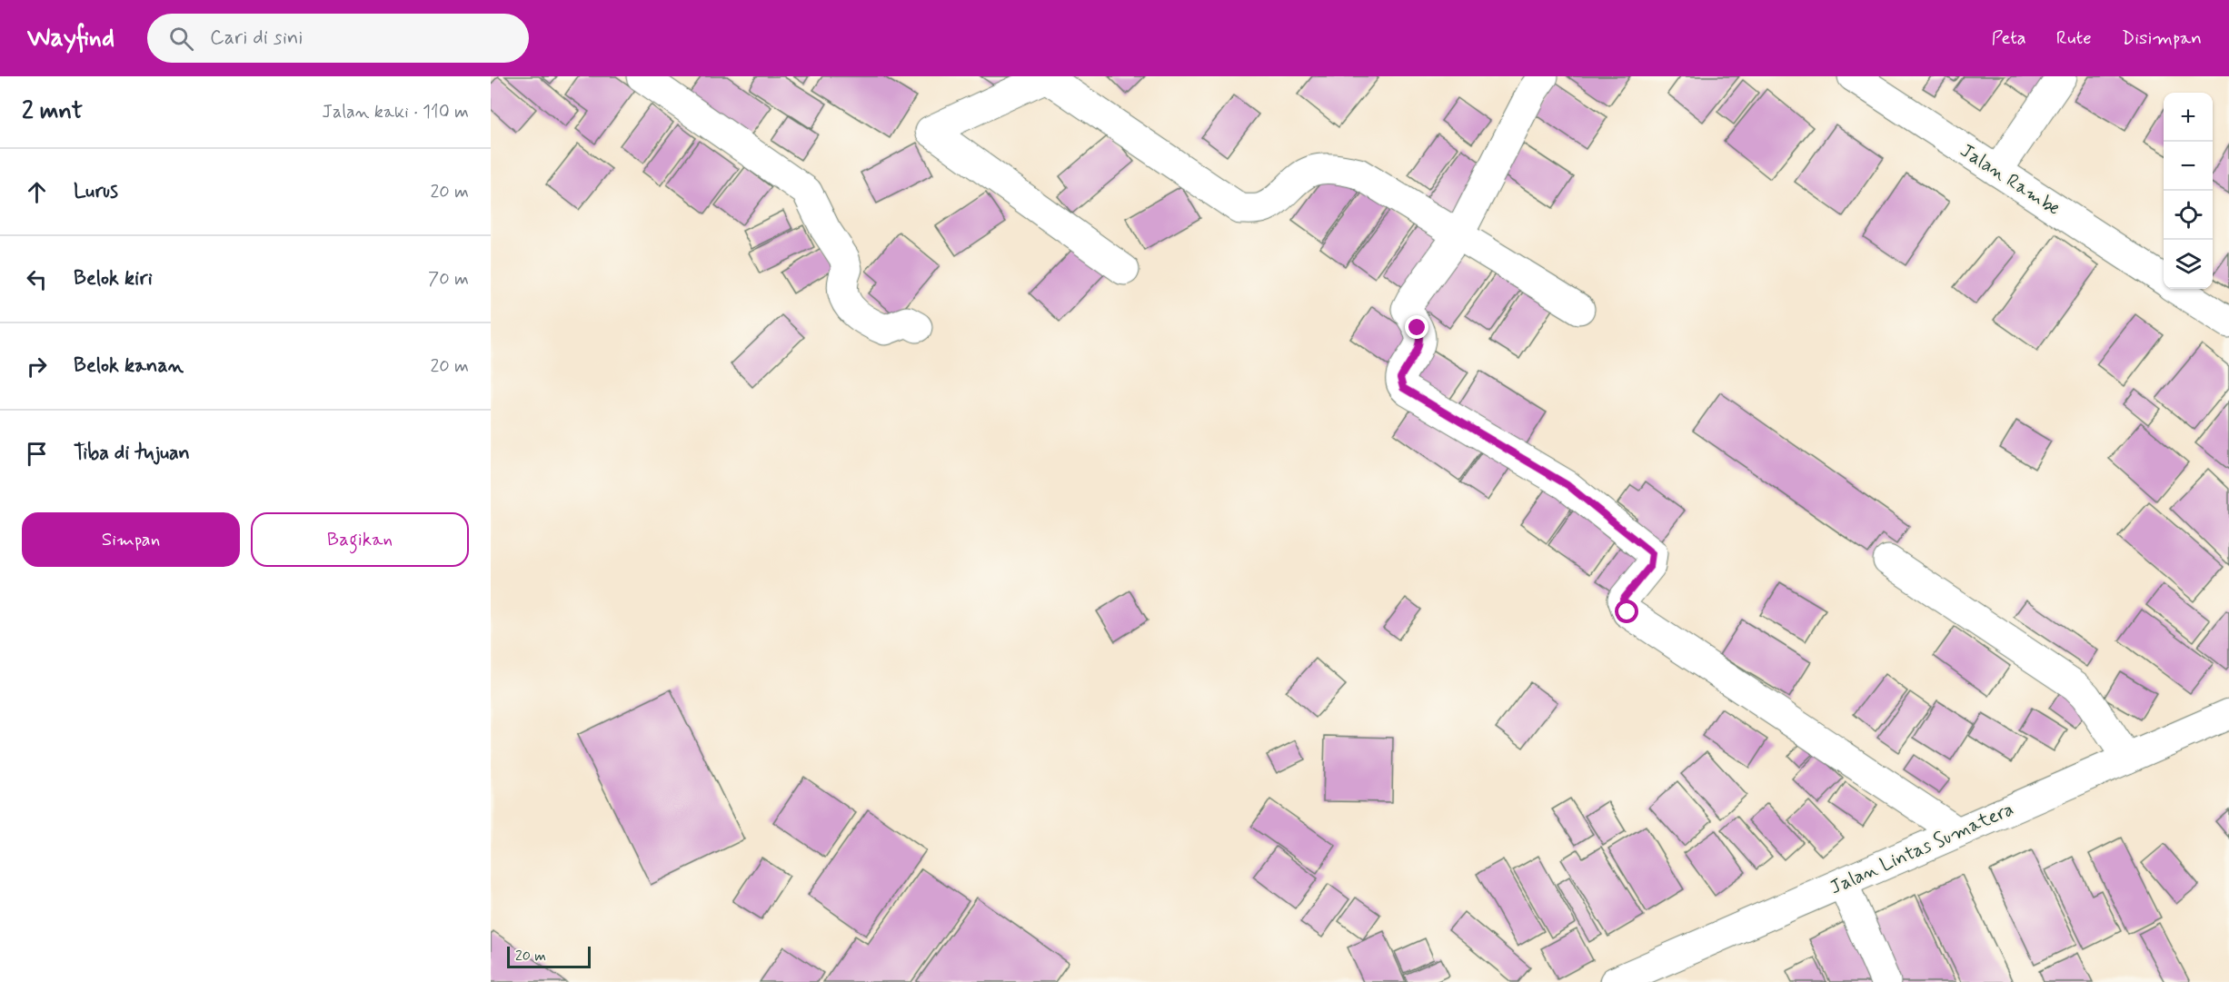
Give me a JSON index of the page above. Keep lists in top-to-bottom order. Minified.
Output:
{"streets":{"main road":["Jalan Rambe","Jalan Lintas Sumatera"]},"scale_bar":"20 m","page":{"header":"Wayfind","search":"Cari di sini","nav":["Peta","Rute","Disimpan"],"heading":["2 mnt","Jalan kaki · 110 m"],"map_buttons":["+","−"],"list":[["Lurus","20 m"],["Belok kiri","70 m"],["Belok kanan","20 m"],"Tiba di tujuan"],"buttons":["Simpan","Bagikan"],"scale":"20 m"}}
